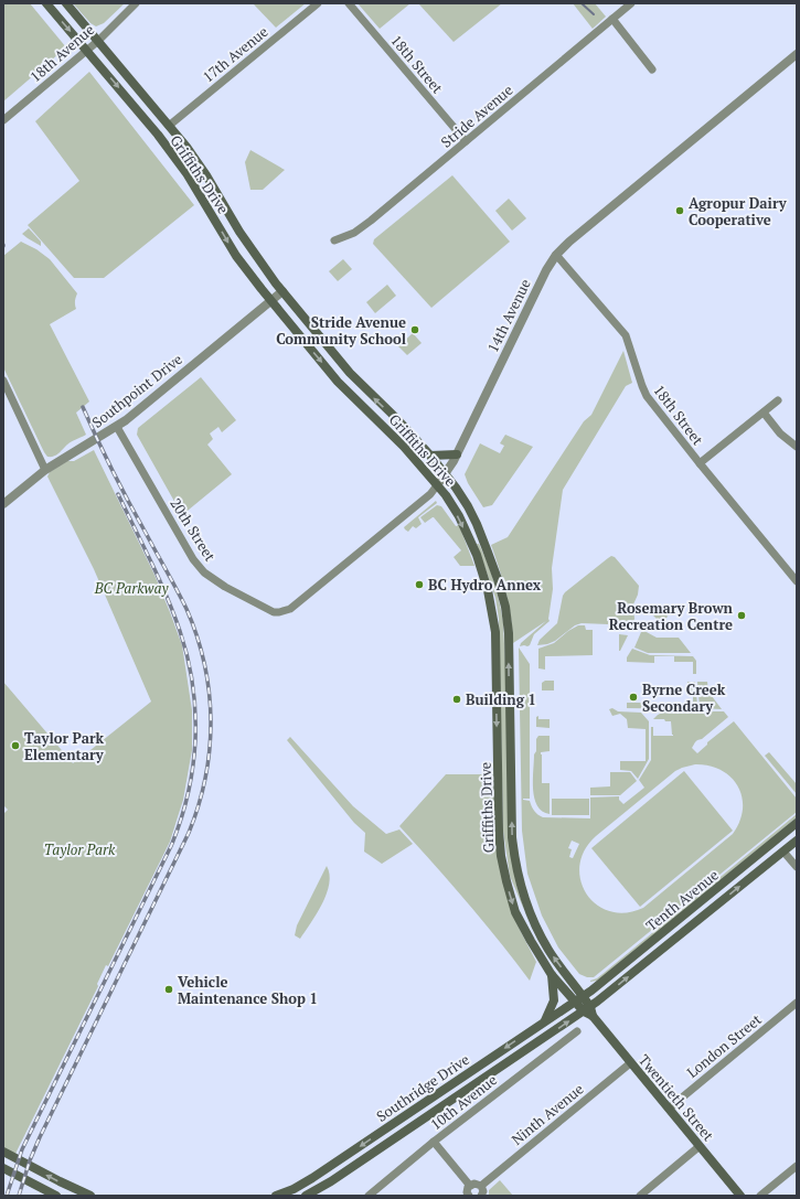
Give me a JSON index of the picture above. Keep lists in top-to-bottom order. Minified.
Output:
{"streets":{"main road":["Griffiths Drive","Tenth Avenue","Southridge Drive","Twentieth Street"],"street":["18th Avenue","17th Avenue","18th Street","Stride Avenue","14th Avenue","Southpoint Drive","20th Street","London Street","10th Avenue","Ninth Avenue"]},"crossings":[["18th Avenue","Griffiths Drive"],["17th Avenue","Griffiths Drive"],["18th Street","Stride Avenue"],["18th Street","14th Avenue"],["Griffiths Drive","14th Avenue"],["Griffiths Drive","Southpoint Drive"],["Griffiths Drive","Tenth Avenue"],["Griffiths Drive","Southridge Drive"],["Griffiths Drive","Twentieth Street"],["14th Avenue","20th Street"],["Southpoint Drive","20th Street"],["Tenth Avenue","Southridge Drive"],["Tenth Avenue","Twentieth Street"],["London Street","Twentieth Street"],["Southridge Drive","Twentieth Street"],["Twentieth Street","Ninth Avenue"]],"parks":["BC Parkway","Taylor Park"],"places":["Agropur Dairy Cooperative","Stride Avenue Community School","BC Hydro Annex","Rosemary Brown Recreation Centre","Byrne Creek Secondary","Building 1","Taylor Park Elementary","Vehicle Maintenance Shop 1"]}
